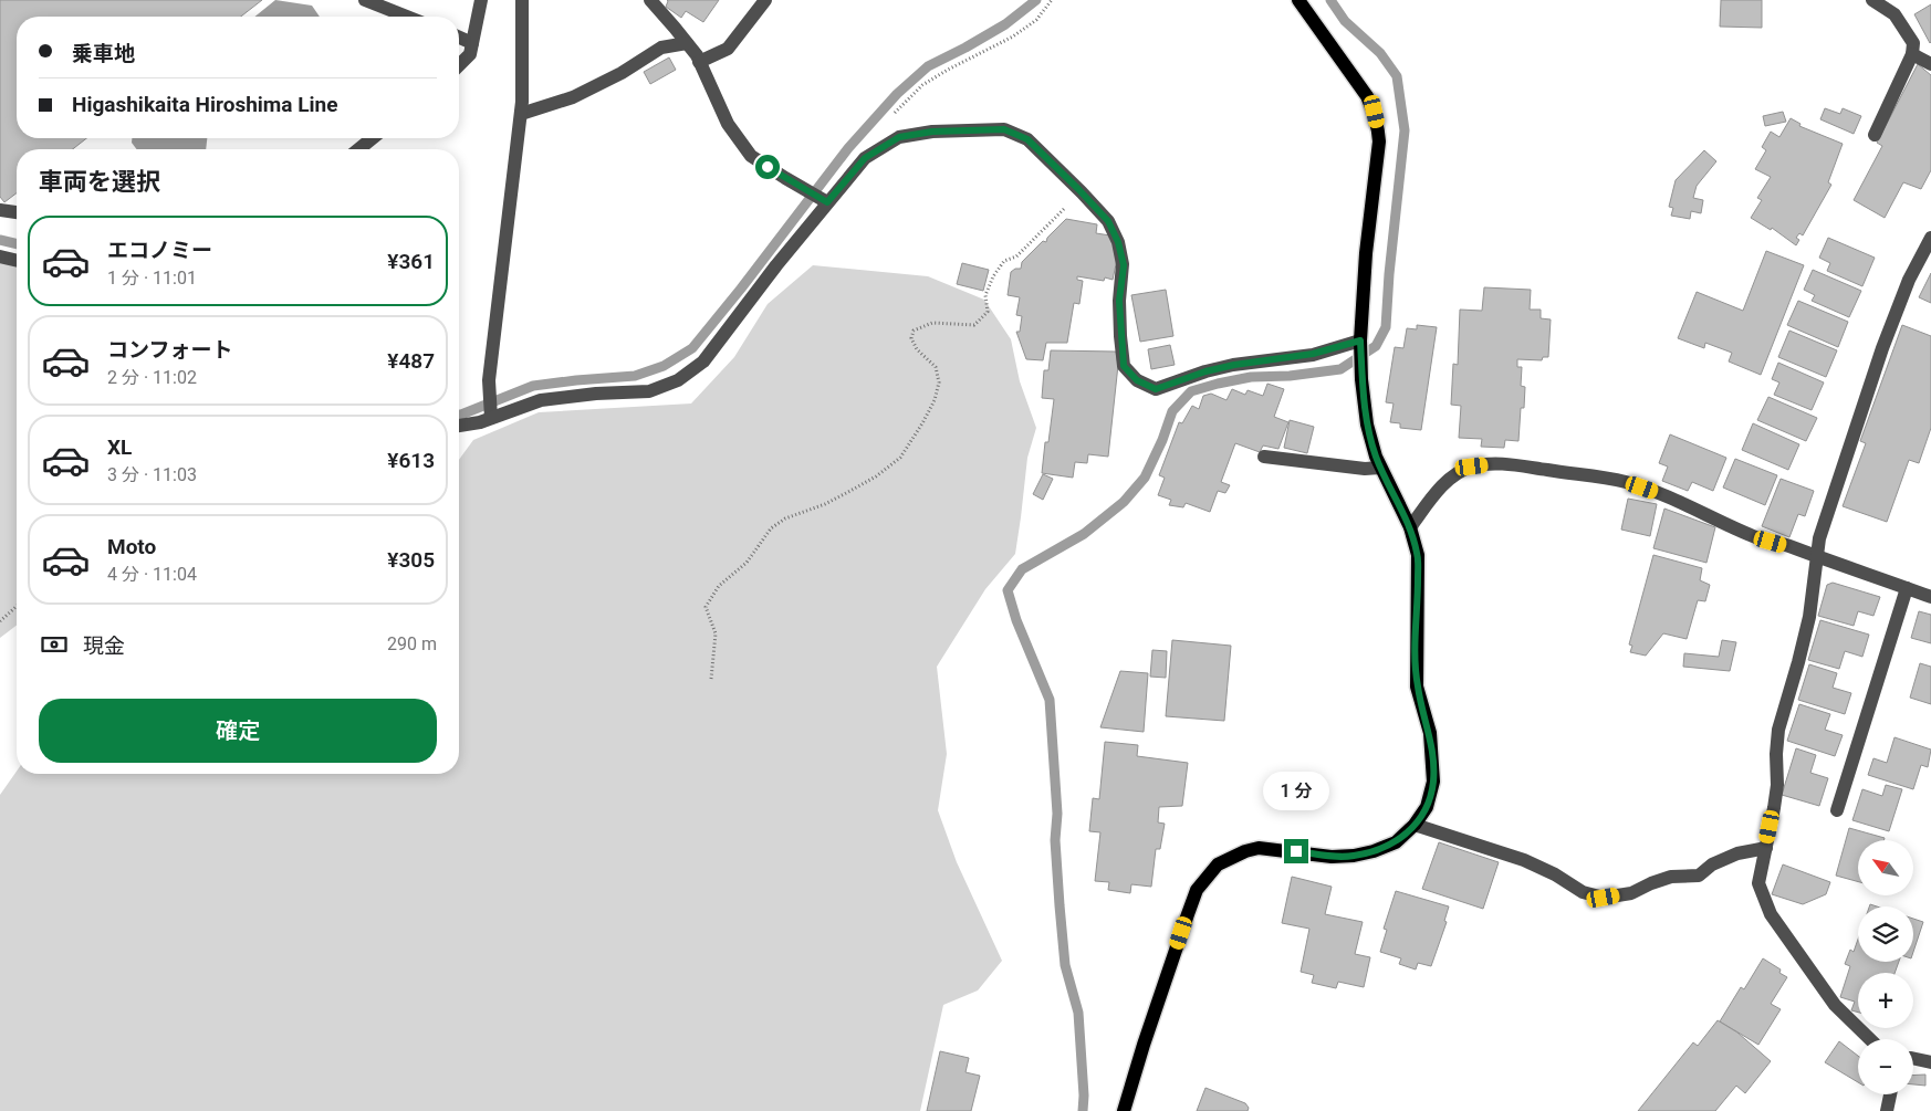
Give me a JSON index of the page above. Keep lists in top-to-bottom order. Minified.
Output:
{"north":"top left","page":{"banner":["乗車地","Higashikaita Hiroshima Line"],"heading":"車両を選択","list":[{"name":"エコノミー","note":"1 分 · 11:01","value":"¥361"},{"name":"コンフォート","note":"2 分 · 11:02","value":"¥487"},{"name":"XL","note":"3 分 · 11:03","value":"¥613"},{"name":"Moto","note":"4 分 · 11:04","value":"¥305"}],"pay":["現金","290 m"],"buttons":"確定","bubble":"1 分","map_buttons":["+","−"]}}
